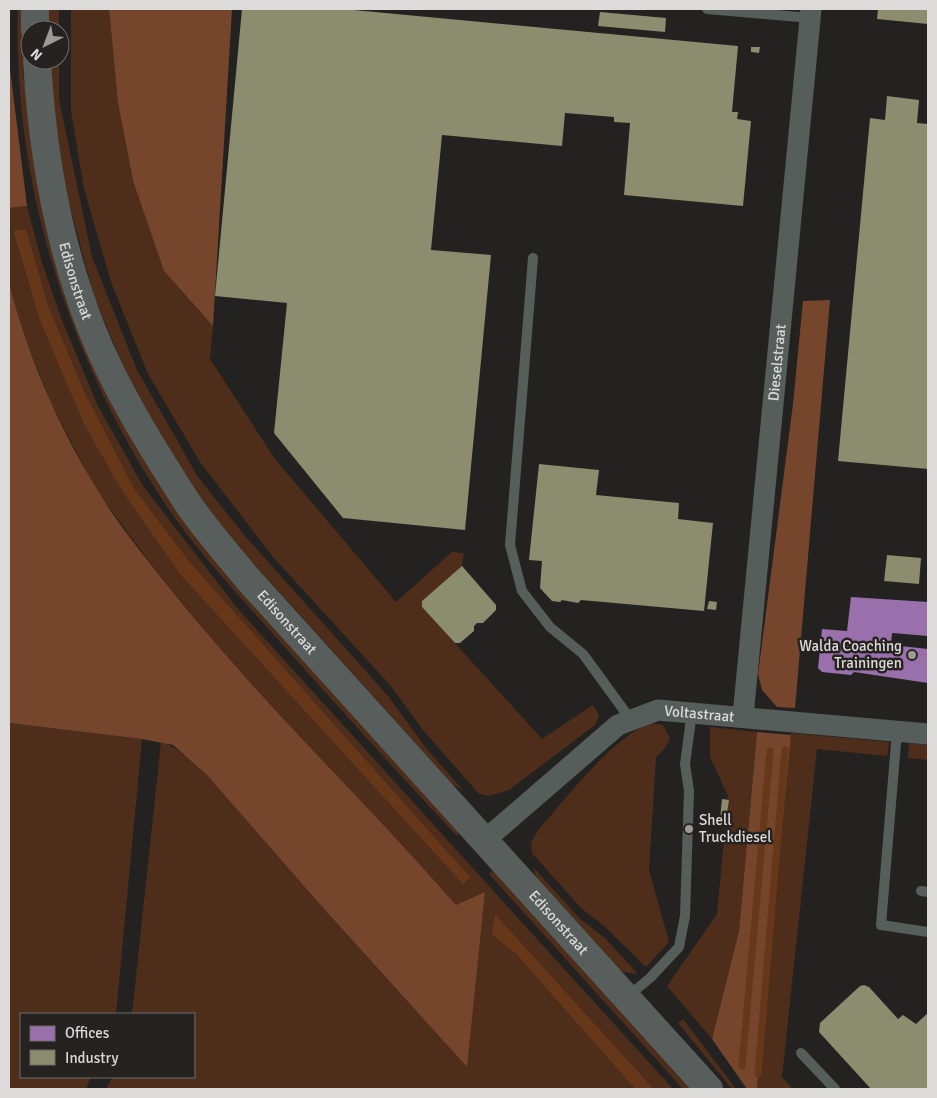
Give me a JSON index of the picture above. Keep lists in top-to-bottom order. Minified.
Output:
{"streets":{"main road":["Edisonstraat"],"street":["Dieselstraat","Voltastraat"]},"crossings":[["Edisonstraat","Voltastraat"],["Dieselstraat","Voltastraat"]],"places":["Walda Coaching Trainingen","Shell Truckdiesel"],"legend":["Offices","Industry"],"north":"bottom left"}
